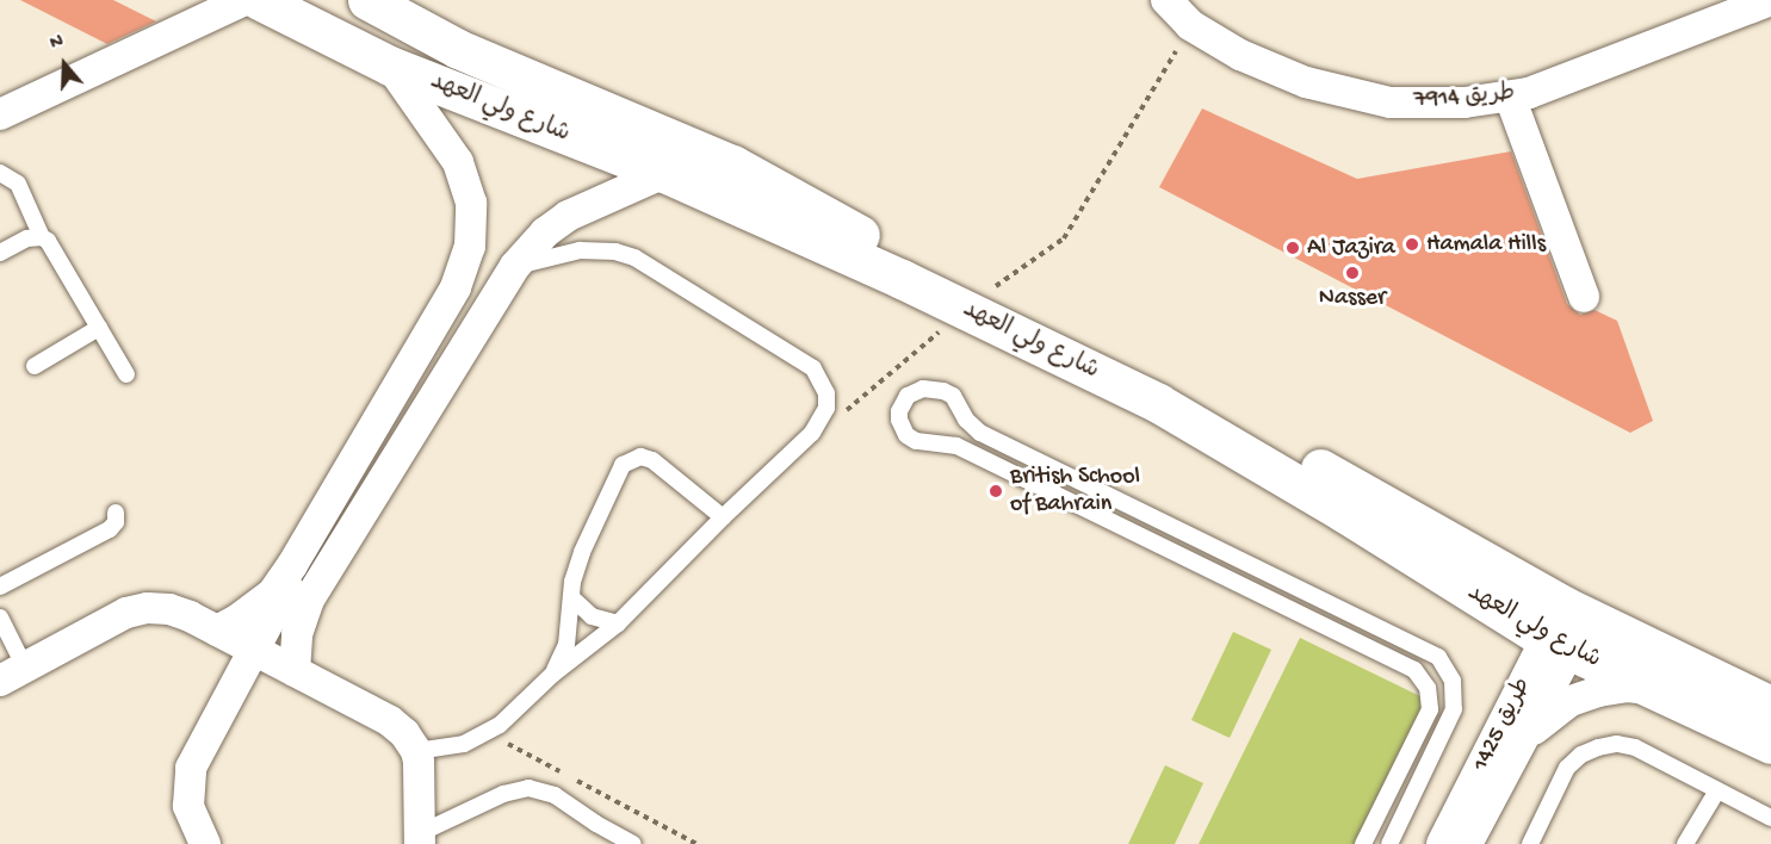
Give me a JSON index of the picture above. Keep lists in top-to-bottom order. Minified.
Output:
{"streets":{"main road":["شارع ولي العهد"],"street":["طريق 7914","طريق 1425"]},"crossings":[["شارع ولي العهد","طريق 1425"]],"places":["Hamala Hills","Al Jazira","Nasser","British School of Bahrain"],"north":"top"}
